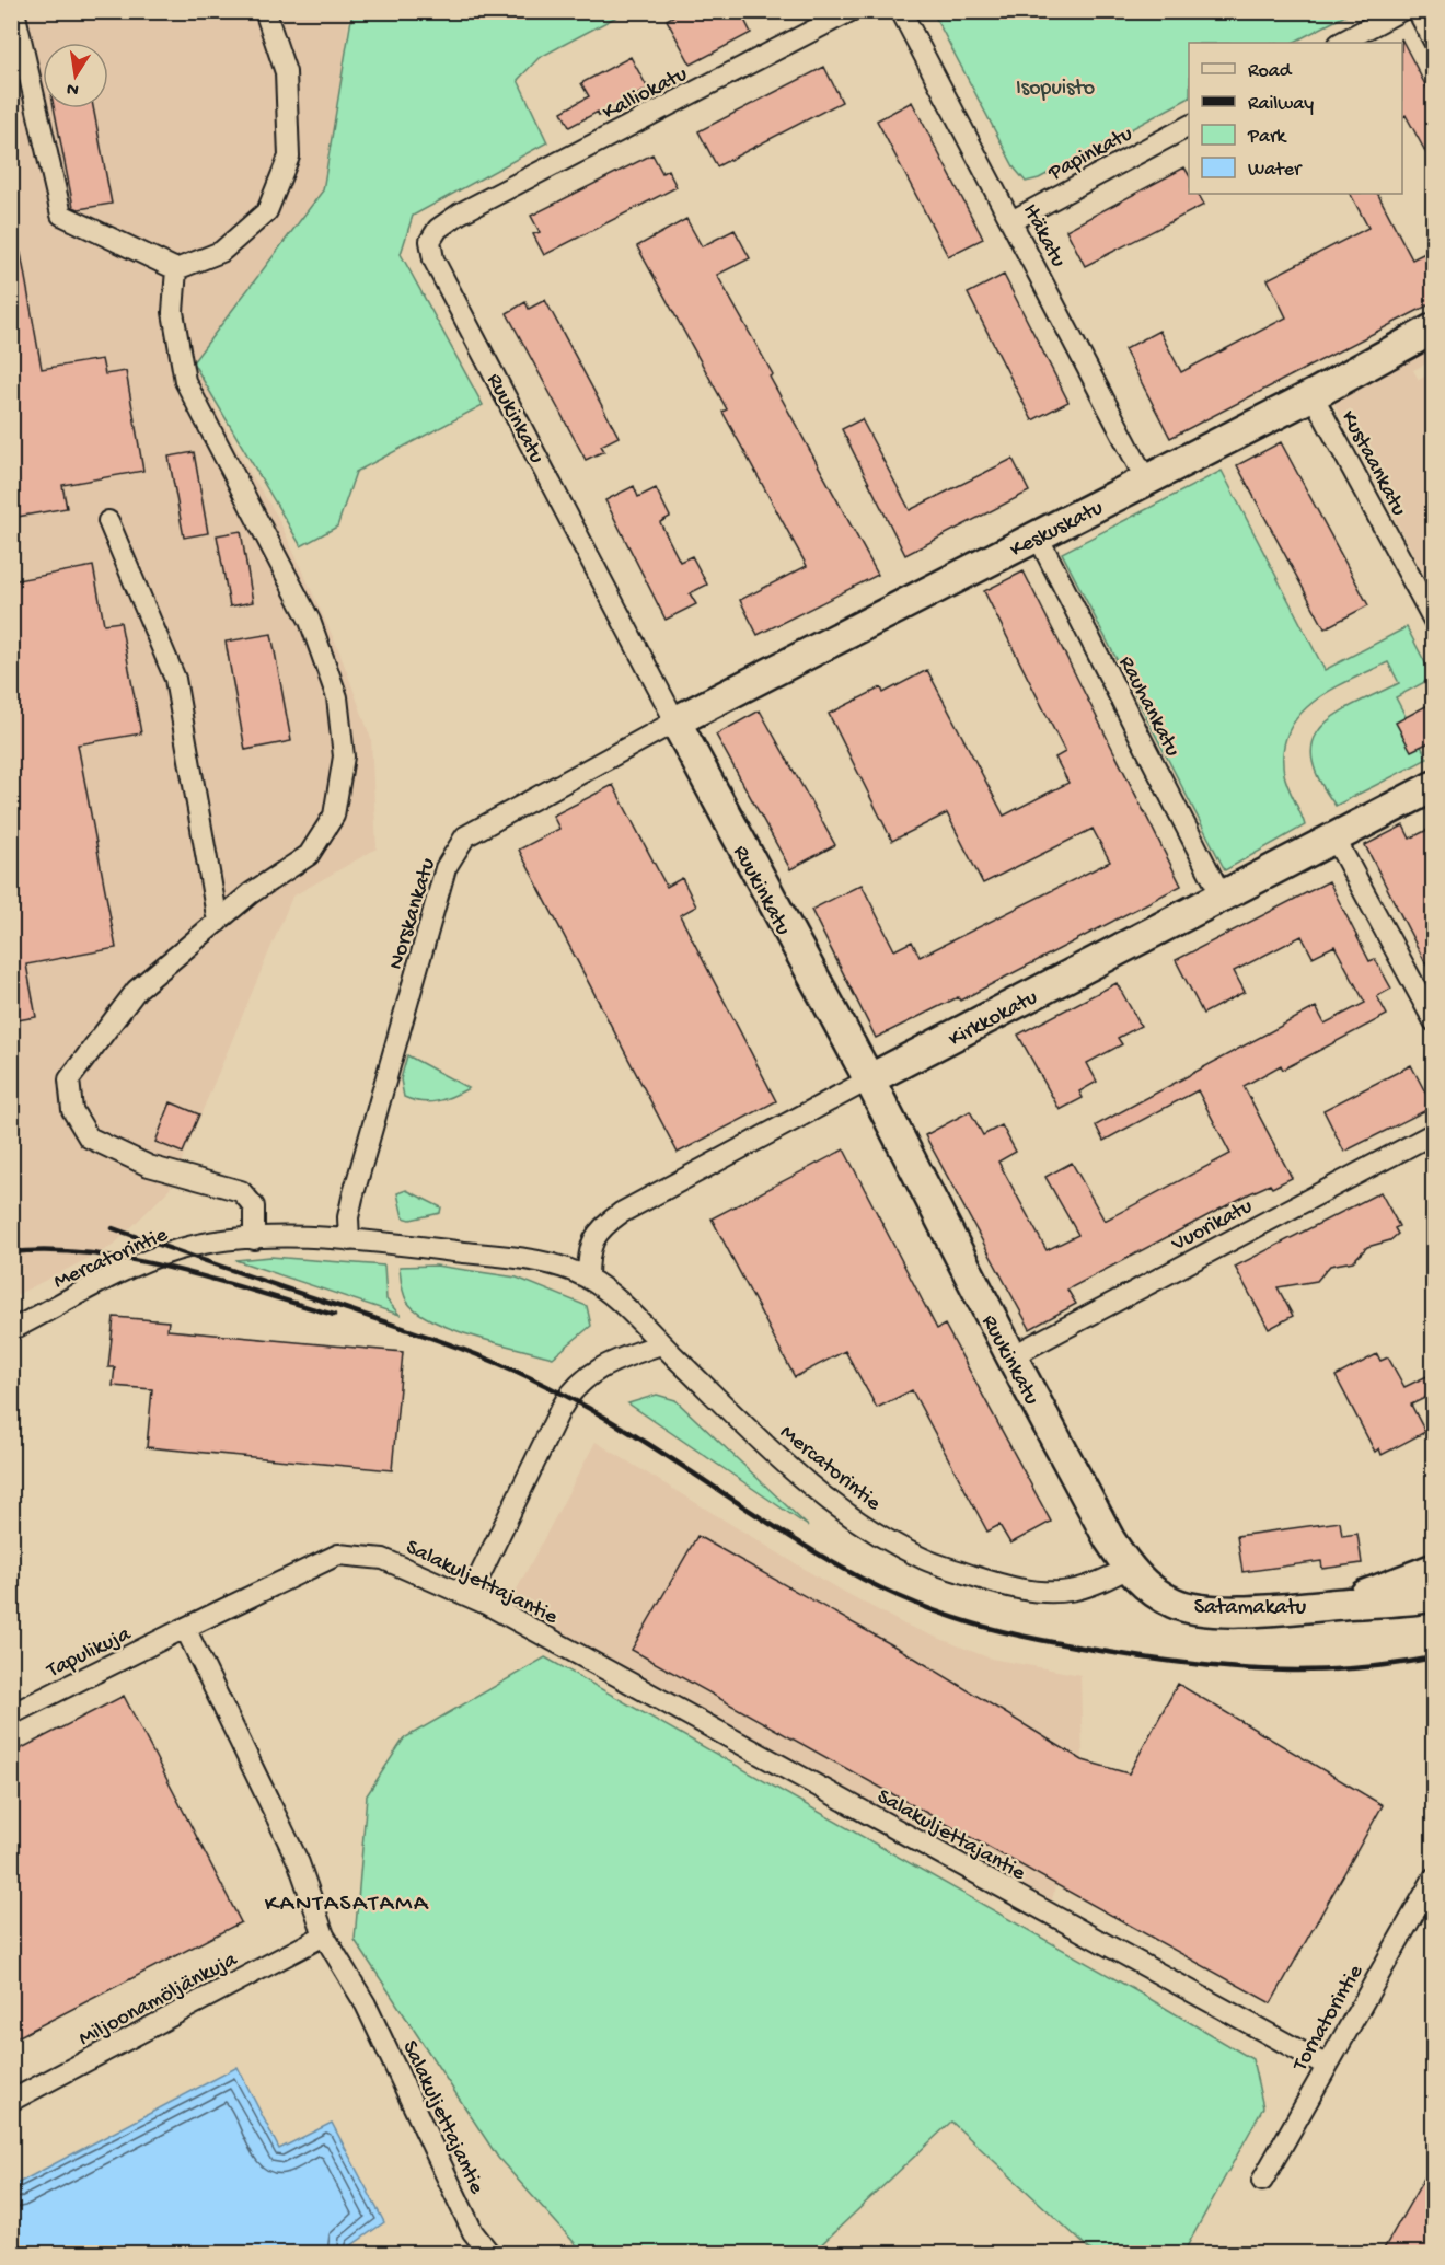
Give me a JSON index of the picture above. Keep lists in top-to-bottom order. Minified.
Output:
{"streets":{"main road":["Ruukinkatu","Keskuskatu","Kirkkokatu","Satamakatu"],"street":["Kalliokatu","Papinkatu","Itäkatu","Kustaankatu","Rauhankatu","Norskankatu","Vuorikatu","Mercatorintie","Salakuljettajantie","Tapulikuja","Miljoonamöljänkuja","Tornatorintie"]},"crossings":[["Kalliokatu","Ruukinkatu"],["Papinkatu","Itäkatu"],["Itäkatu","Keskuskatu"],["Ruukinkatu","Keskuskatu"],["Ruukinkatu","Norskankatu"],["Ruukinkatu","Kirkkokatu"],["Ruukinkatu","Vuorikatu"],["Ruukinkatu","Mercatorintie"],["Ruukinkatu","Satamakatu"],["Kustaankatu","Keskuskatu"],["Keskuskatu","Rauhankatu"],["Keskuskatu","Norskankatu"],["Rauhankatu","Kirkkokatu"],["Norskankatu","Mercatorintie"],["Kirkkokatu","Mercatorintie"],["Mercatorintie","Satamakatu"],["Salakuljettajantie","Tapulikuja"],["Salakuljettajantie","Miljoonamöljänkuja"],["Salakuljettajantie","Tornatorintie"]],"districts":["KANTASATAMA"],"parks":["Isopuisto"],"legend":["Road","Railway","Park","Water"],"north":"bottom"}
